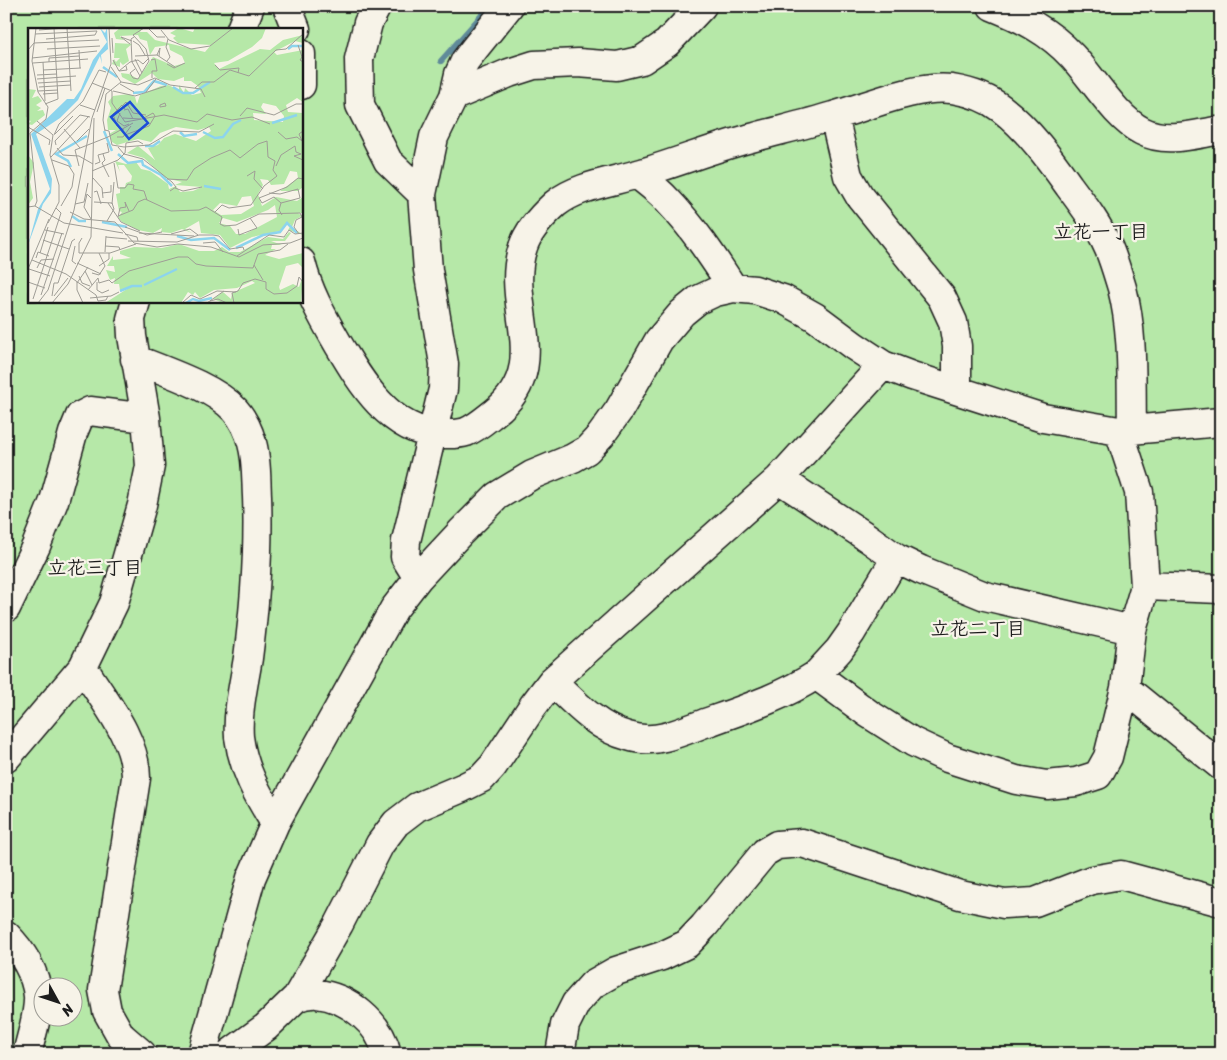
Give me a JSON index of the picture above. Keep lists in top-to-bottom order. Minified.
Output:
{"districts":["立花一丁目","立花三丁目","立花二丁目"],"north":"bottom right"}
